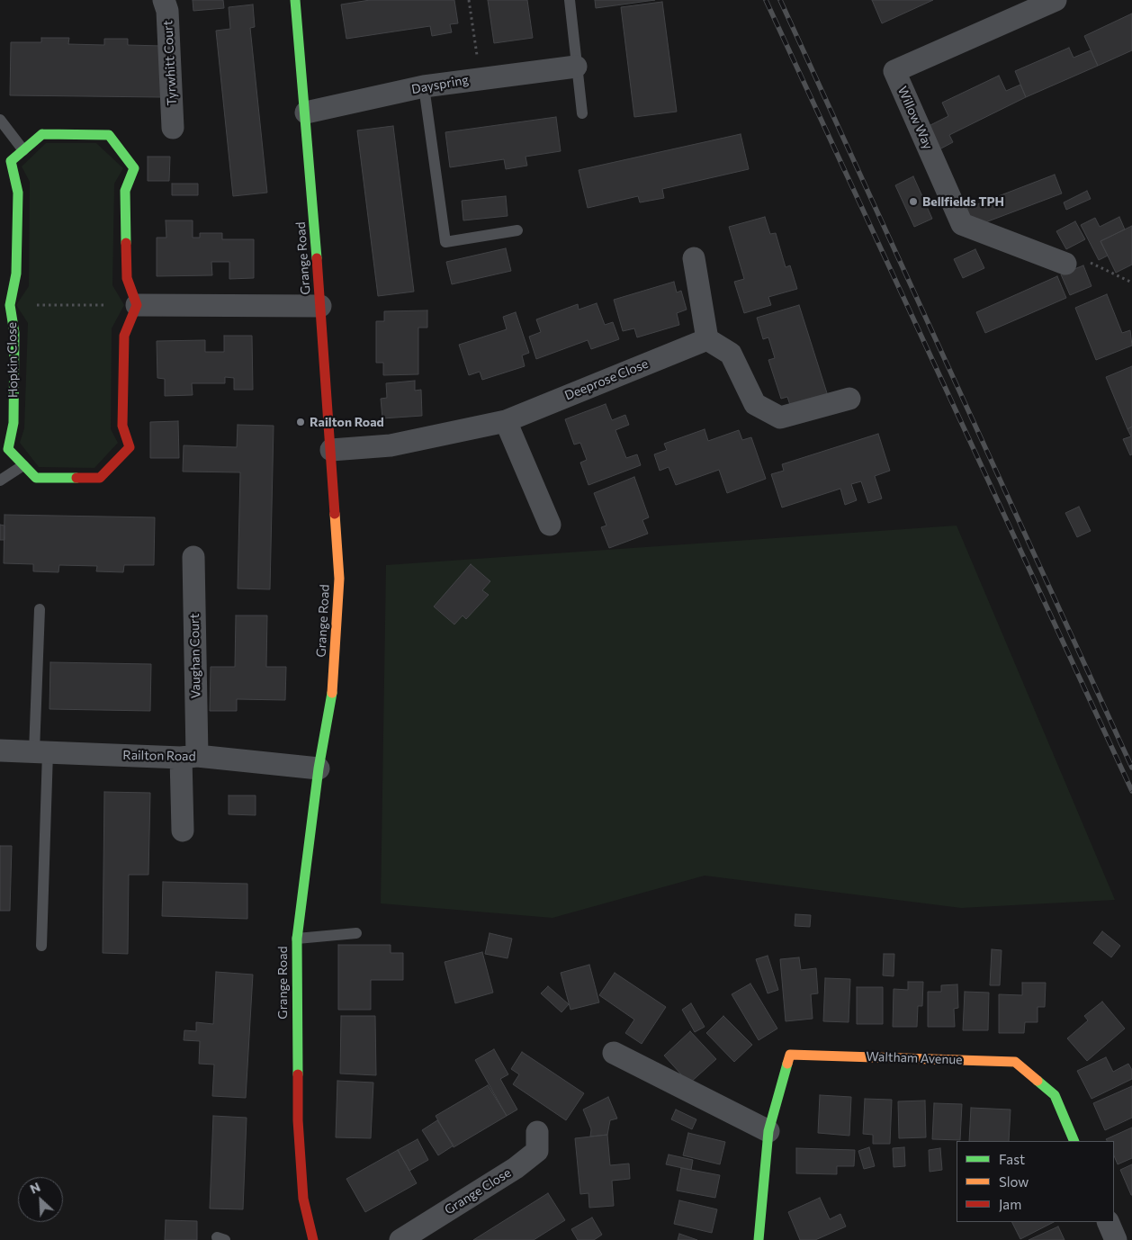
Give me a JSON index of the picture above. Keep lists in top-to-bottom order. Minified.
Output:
{"streets":{"street":["Tyrwhitt Court","Dayspring","Willow Way","Grange Road","Hopkin Close","Deeprose Close","Vaughan Court","Railton Road","Waltham Avenue","Grange Close"]},"crossings":[["Dayspring","Grange Road"],["Grange Road","Deeprose Close"],["Grange Road","Railton Road"],["Vaughan Court","Railton Road"]],"places":["Bellfields TPH","Railton Road"],"legend":["Fast","Slow","Jam"],"north":"top left"}
